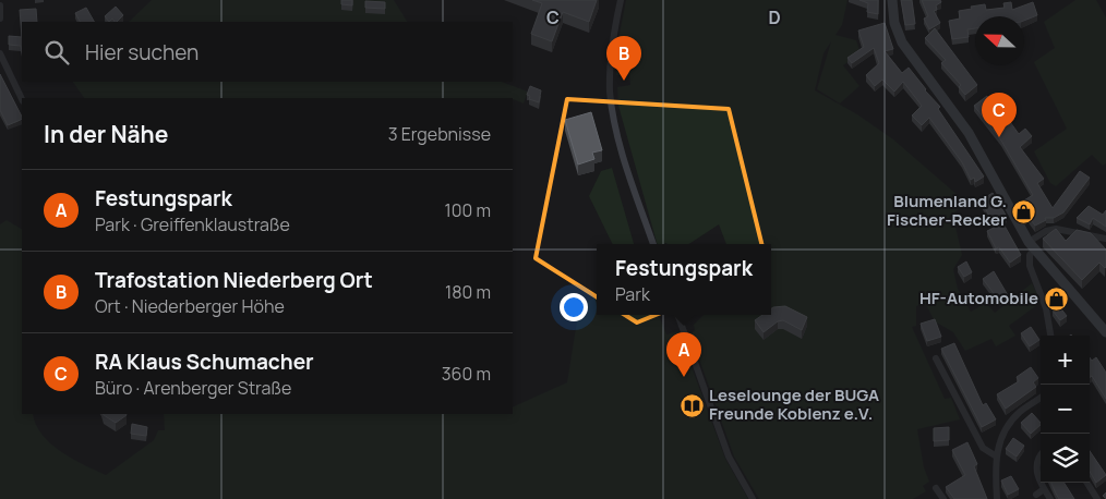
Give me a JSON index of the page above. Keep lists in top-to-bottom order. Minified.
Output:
{"places":{"shop":["Blumenland G. Fischer-Recker","HF-Automobile"],"library":["Leselounge der BUGA Freunde Koblenz e.V."]},"north":"left","page":{"search":"Hier suchen","pins":["B","C","A"],"heading":["In der Nähe","3 Ergebnisse"],"list":[{"mark":"A","name":"Festungspark","note":"Park · Greiffenklaustraße","value":"100 m"},{"mark":"B","name":"Trafostation Niederberg Ort","note":"Ort · Niederberger Höhe","value":"180 m"},{"mark":"C","name":"RA Klaus Schumacher","note":"Büro · Arenberger Straße","value":"360 m"}],"popup":["Festungspark","Park"],"map_buttons":["+","−"]},"grid":{"columns":["C","D"]}}
